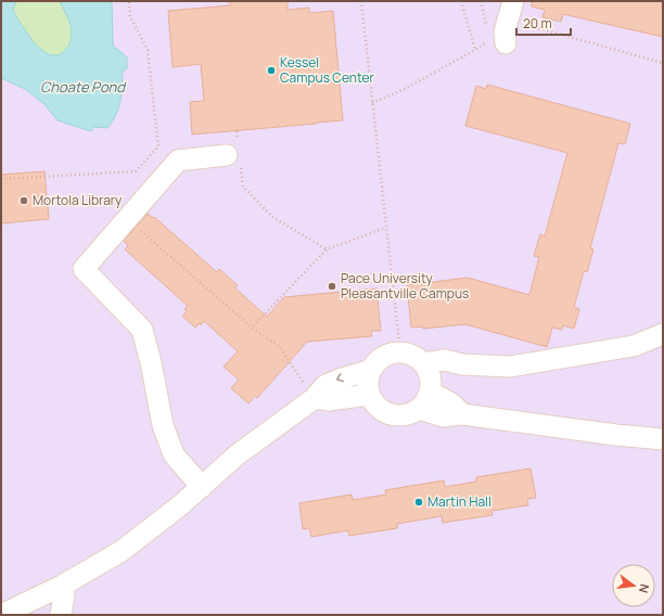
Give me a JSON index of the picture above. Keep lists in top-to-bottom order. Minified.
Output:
{"water":["Choate Pond"],"places":["Kessel Campus Center","Mortola Library","Pace University Pleasantville Campus","Martin Hall"],"scale_bar":"20 m","north":"right"}
